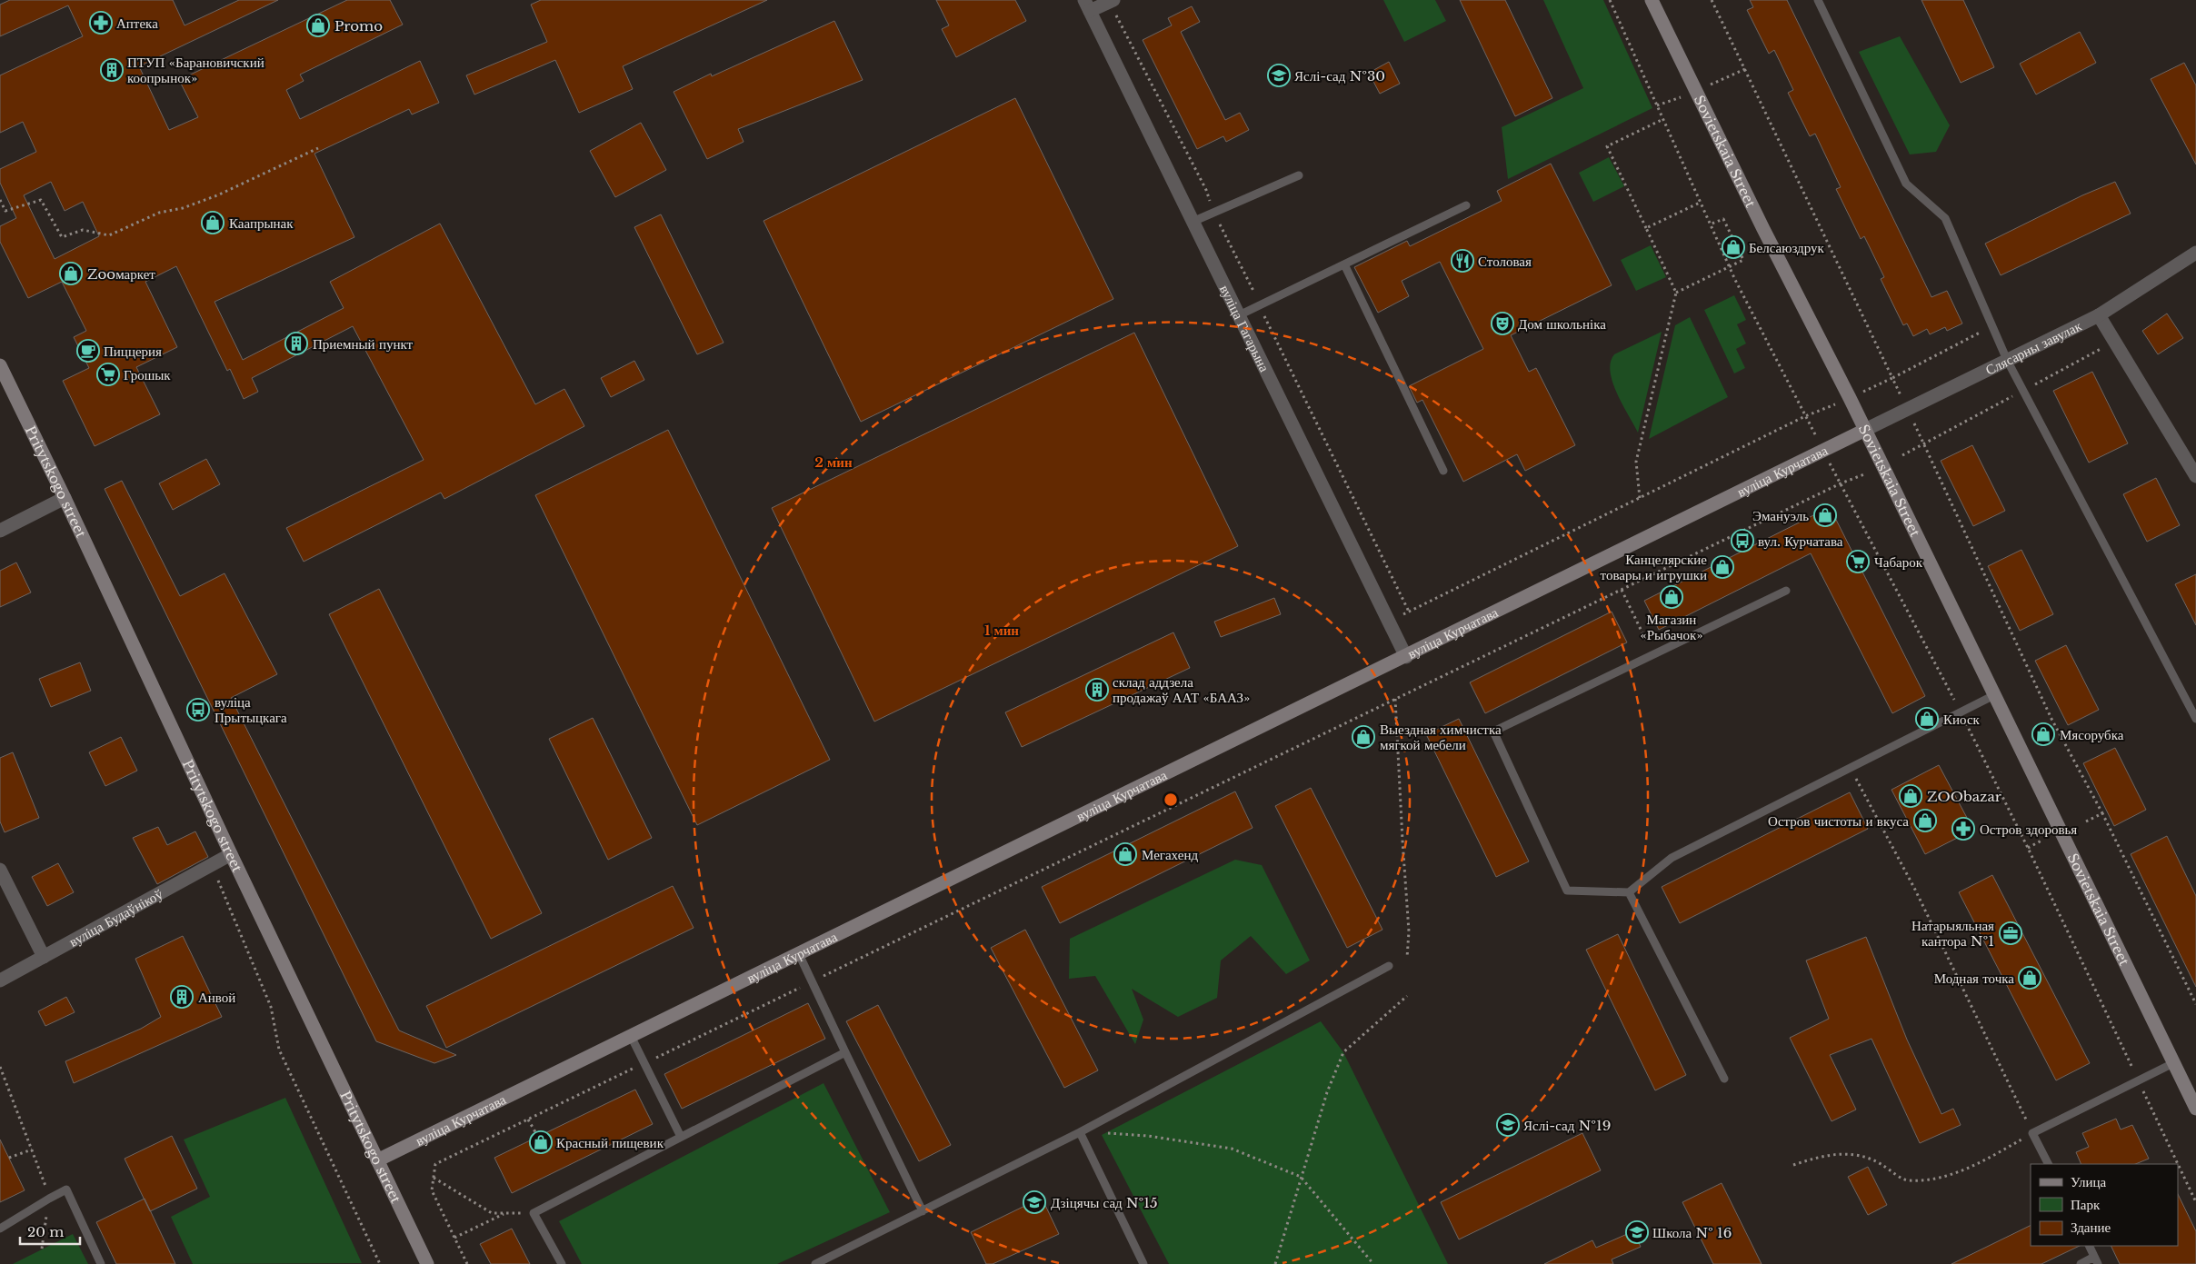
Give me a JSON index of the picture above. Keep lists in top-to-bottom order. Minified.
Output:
{"streets":{"main road":["Sovietskaia Street","вуліца Курчатава","Pritytskogo street"],"street":["вуліца Гагарына","Слясарны завулак","вуліца Будаўнікоў"]},"crossings":[["Sovietskaia Street","Слясарны завулак"],["Sovietskaia Street","вуліца Курчатава"],["вуліца Гагарына","вуліца Курчатава"],["Слясарны завулак","вуліца Курчатава"],["вуліца Курчатава","Pritytskogo street"],["Pritytskogo street","вуліца Будаўнікоў"]],"places":{"pharmacy":["Аптека","Остров здоровья"],"shop":["Promo","Каапрынак","Белсаюздрук","Zooмаркет","Эмануэль","Канцелярские товары и игрушки","Магазин «Рыбачок»","Киоск","Мясорубка","Выездная химчистка мягкой мебели","ZOObazar","Остров чистоты и вкуса","Мегахенд","Модная точка","Красный пищевик"],"building":["ПТУП «Барановичский коопрынок»","Приемный пункт","склад аддзела продажаў ААТ «БААЗ»","Анвой"],"school or university":["Яслі-сад №30","Яслі-сад №19","Дзіцячы сад №15","Школа № 16"],"restaurant":["Столовая"],"theatre":["Дом школьніка"],"cafe":["Пиццерия"],"supermarket":["Грошык","Чабарок"],"bus stop":["вул. Курчатава","вуліца Прытыцкага"],"office":["Натарыяльная кантора №1"]},"legend":["Улица","Парк","Здание"],"scale_bar":"20 m","rings":["2 мин","1 мин"]}
